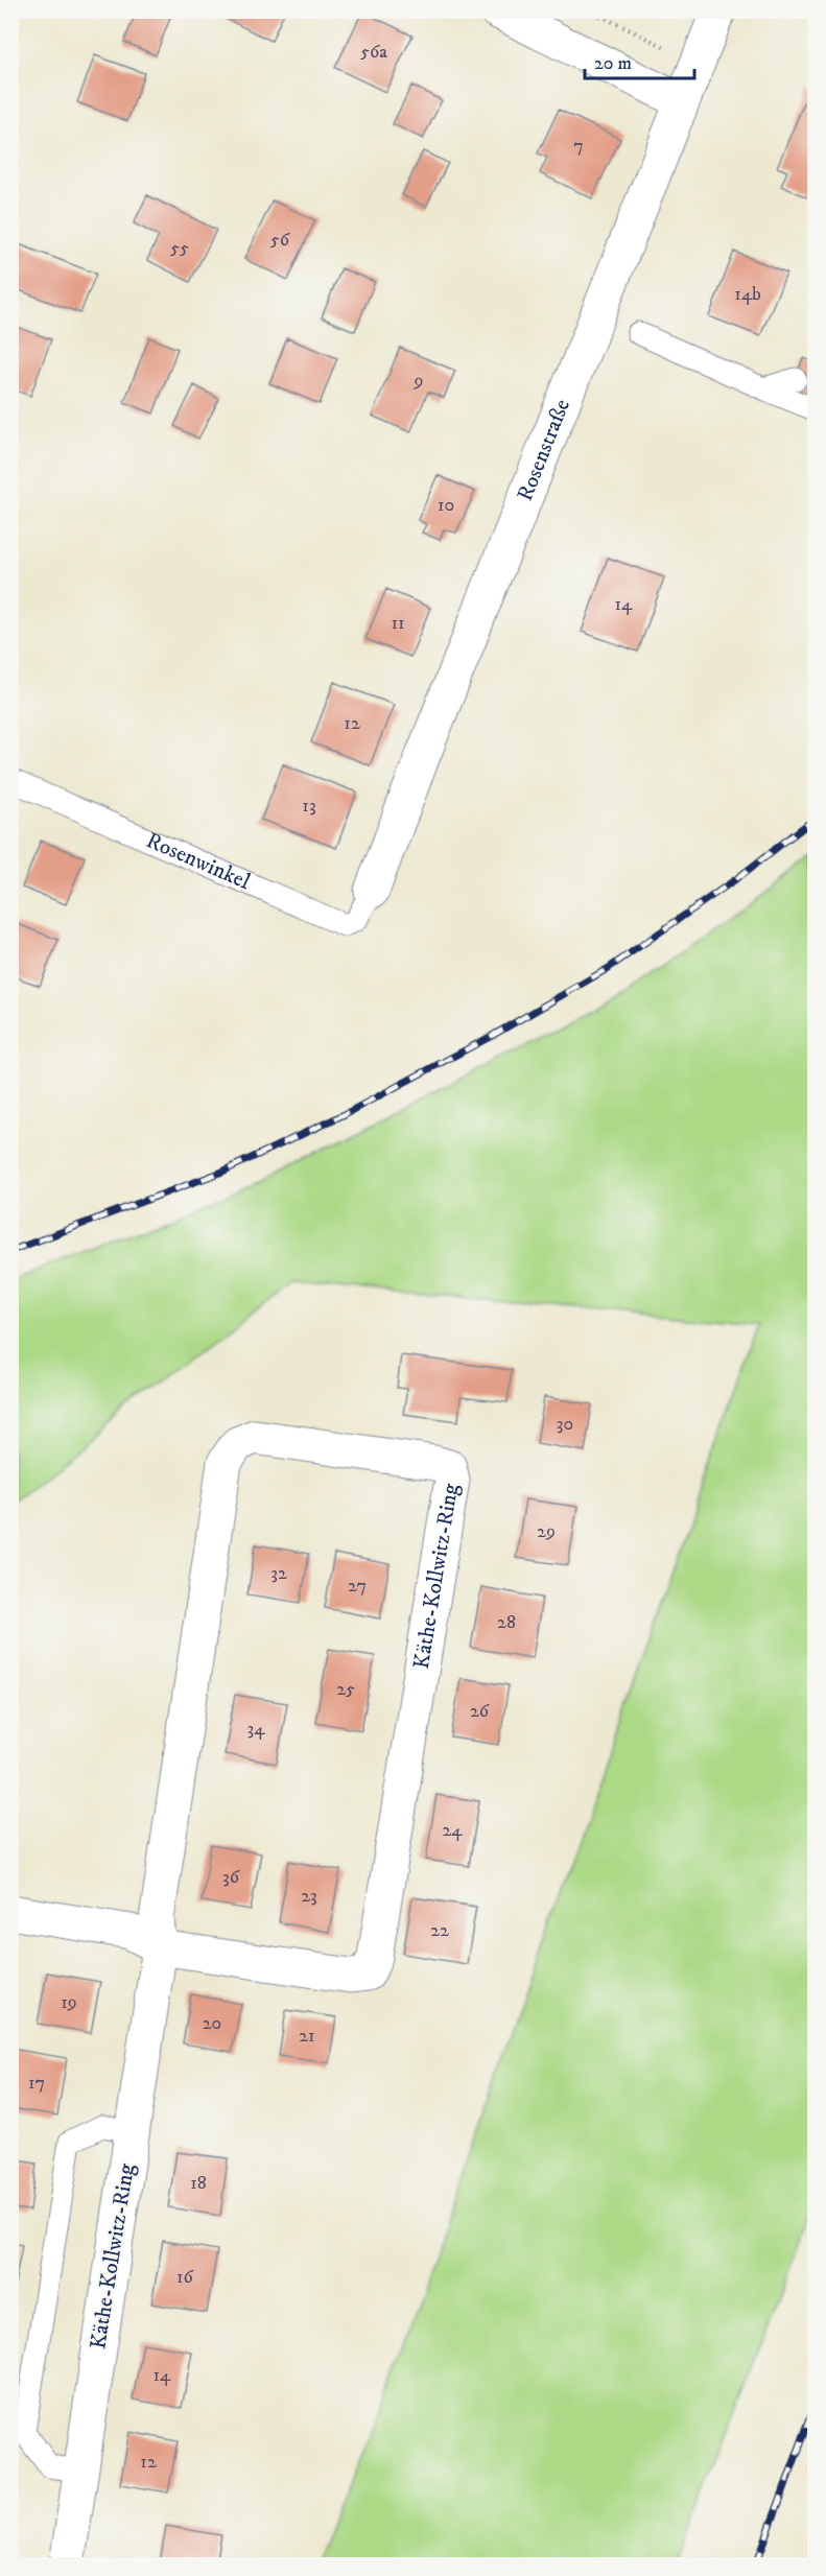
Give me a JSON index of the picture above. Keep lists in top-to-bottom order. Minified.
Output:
{"streets":{"street":["Rosenstraße","Käthe-Kollwitz-Ring"],"lane":["Rosenwinkel"]},"crossings":[["Rosenstraße","Rosenwinkel"]],"house_numbers":["56a","7","56","55","14b","9","10","14","11","12","13","30","29","32","27","28","25","26","34","24","36","23","22","19","20","21","17","18","16","14","12"],"scale_bar":"20 m"}
